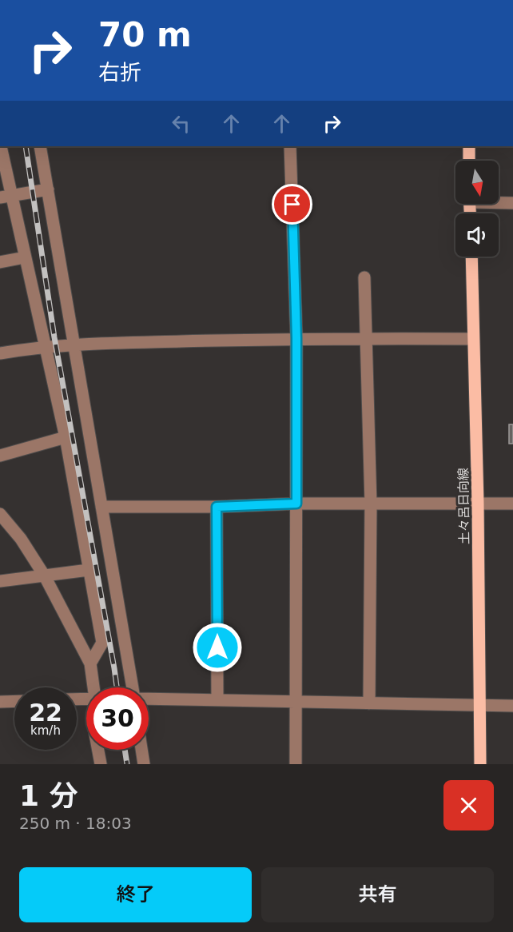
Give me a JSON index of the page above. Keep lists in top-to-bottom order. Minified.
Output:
{"streets":{"main road":["土々呂日向線"]},"north":"bottom","page":{"turn":["70 m","右折"],"speed":"22 km/h","limit":"30","heading":["1 分","250 m · 18:03"],"buttons":["終了","共有"]}}
